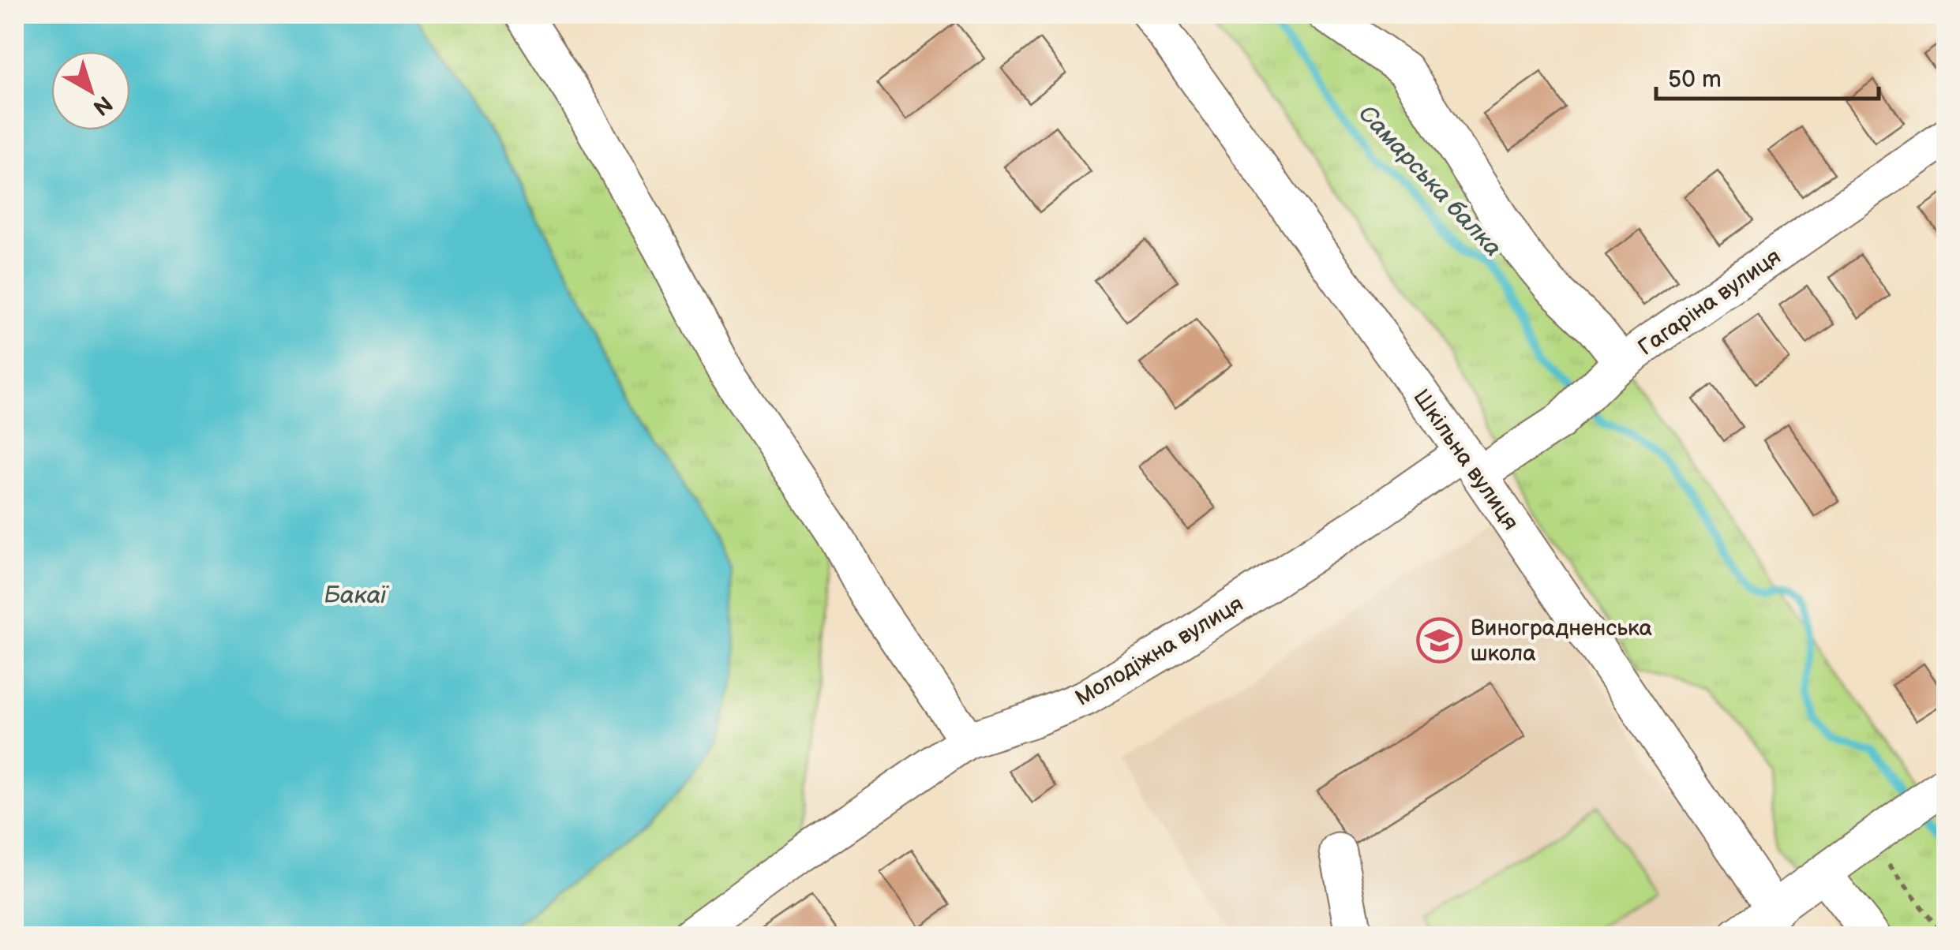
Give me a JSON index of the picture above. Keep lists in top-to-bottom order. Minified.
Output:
{"streets":{"street":["Гагаріна вулиця","Шкільна вулиця","Молодіжна вулиця"]},"crossings":[["Гагаріна вулиця","Шкільна вулиця"],["Гагаріна вулиця","Молодіжна вулиця"],["Шкільна вулиця","Молодіжна вулиця"]],"water":["Самарська балка","Бакаї"],"places":{"school or university":["Виноградненська школа"]},"scale_bar":"50 m","north":"bottom right"}
